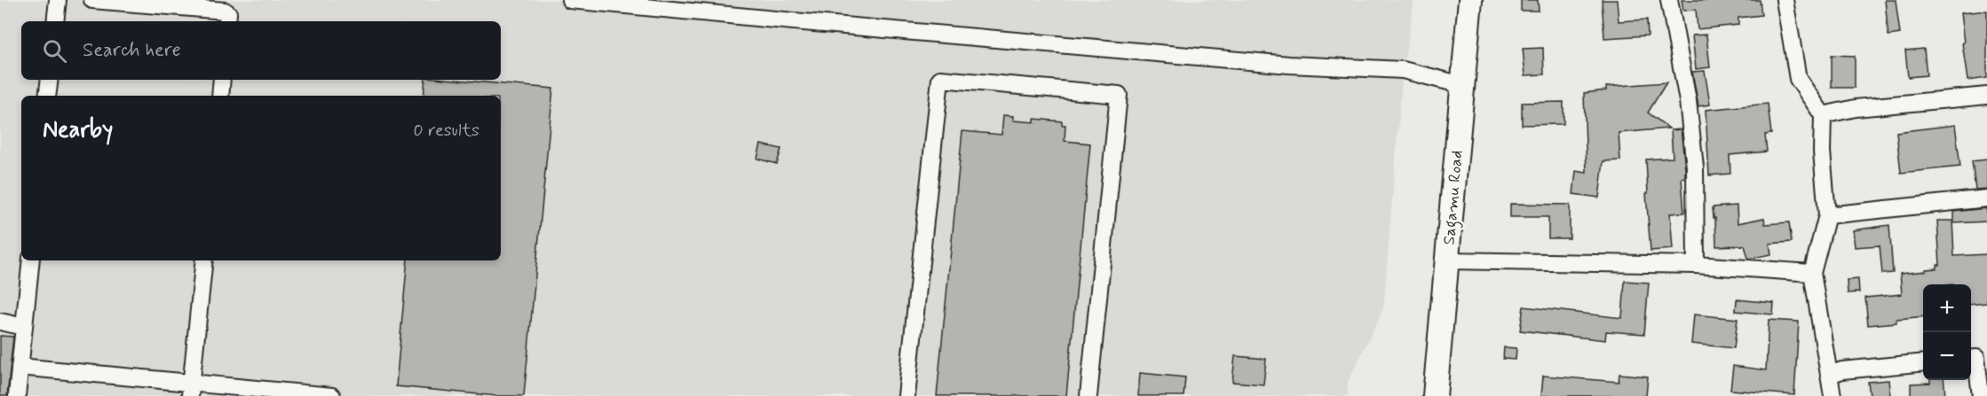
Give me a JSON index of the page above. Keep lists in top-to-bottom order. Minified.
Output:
{"streets":{"highway":["Sagamu Road"]},"page":{"search":"Search here","heading":["Nearby","0 results"],"map_buttons":["+","−"]}}
